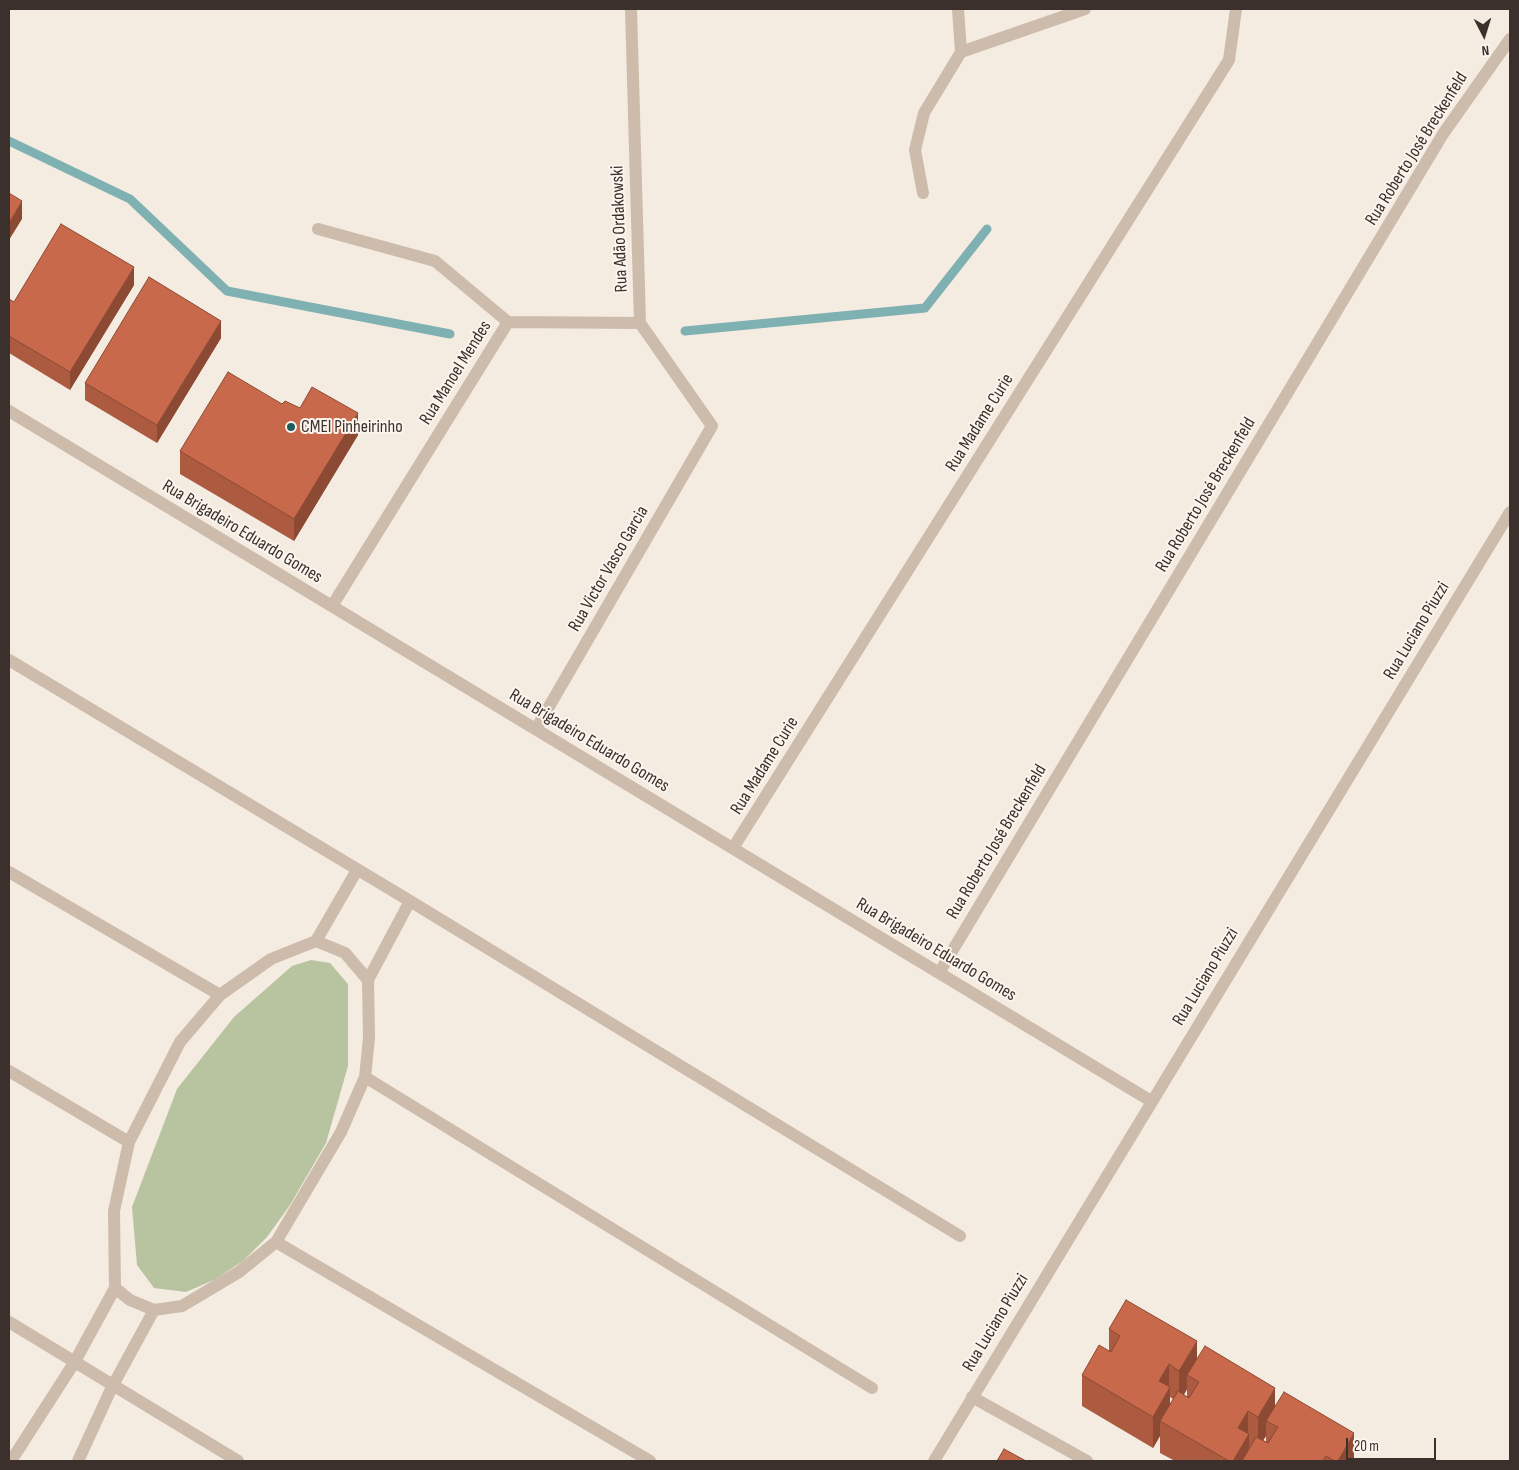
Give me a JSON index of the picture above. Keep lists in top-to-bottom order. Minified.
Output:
{"streets":{"street":["Rua Roberto José Breckenfeld","Rua Adão Ordakowski","Rua Manoel Mendes","Rua Madame Curie","Rua Brigadeiro Eduardo Gomes","Rua Victor Vasco Garcia","Rua Luciano Piuzzi"]},"crossings":[["Rua Roberto José Breckenfeld","Rua Brigadeiro Eduardo Gomes"],["Rua Adão Ordakowski","Rua Manoel Mendes"],["Rua Adão Ordakowski","Rua Victor Vasco Garcia"],["Rua Manoel Mendes","Rua Brigadeiro Eduardo Gomes"],["Rua Manoel Mendes","Rua Victor Vasco Garcia"],["Rua Madame Curie","Rua Brigadeiro Eduardo Gomes"],["Rua Brigadeiro Eduardo Gomes","Rua Victor Vasco Garcia"],["Rua Brigadeiro Eduardo Gomes","Rua Luciano Piuzzi"]],"places":["CMEI Pinheirinho"],"scale_bar":"20 m","north":"bottom"}
